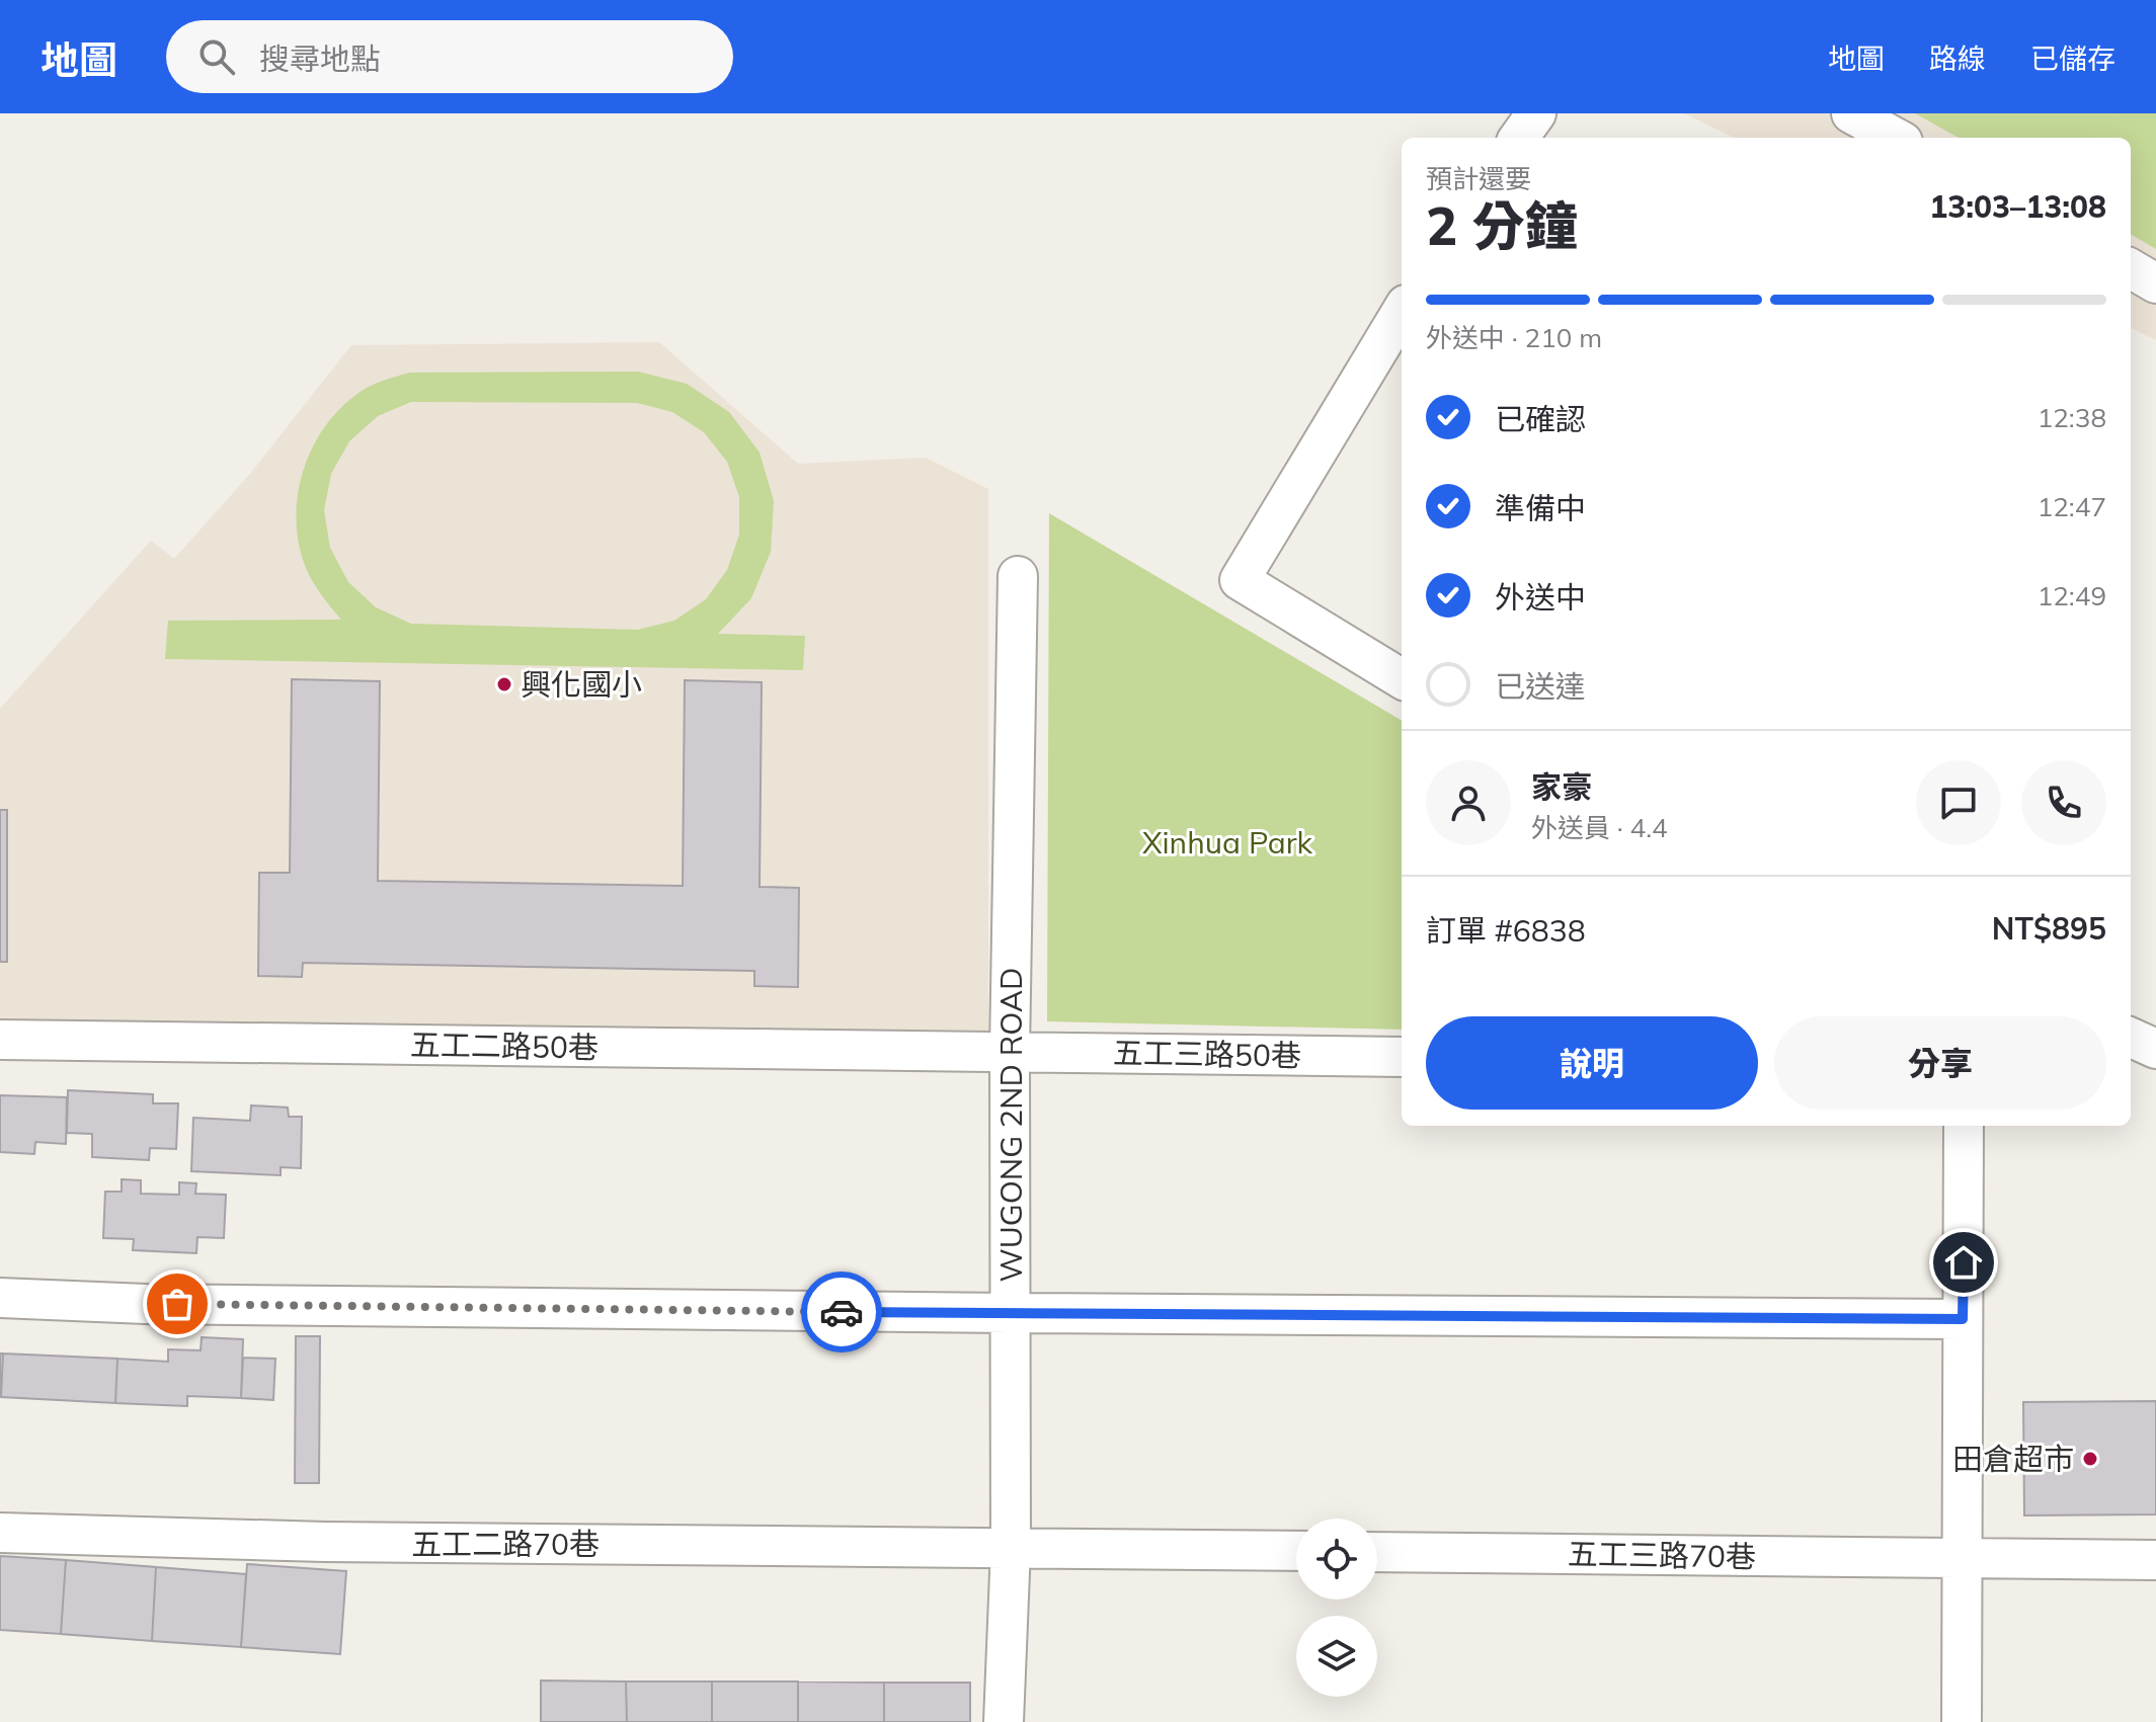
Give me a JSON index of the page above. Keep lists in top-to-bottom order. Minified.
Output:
{"streets":{"street":["五工二路50巷","五工三路50巷","WUGONG 2ND ROAD","五工二路70巷","五工三路70巷"]},"crossings":[["五工二路50巷","五工三路50巷"],["五工二路50巷","WUGONG 2ND ROAD"],["五工三路50巷","WUGONG 2ND ROAD"],["WUGONG 2ND ROAD","五工二路70巷"]],"parks":["Xinhua Park"],"places":["興化國小","田倉超市"],"page":{"header":"地圖","search":"搜尋地點","nav":["地圖","路線","已儲存"],"heading":["2 分鐘","預計還要","13:03–13:08"],"panel":["家豪","外送員 · 4.4","訂單 #6838","NT$895"],"bar":"外送中 · 210 m","list":[["已確認","12:38"],["準備中","12:47"],["外送中","12:49"],"已送達"],"buttons":["說明","分享"]}}
